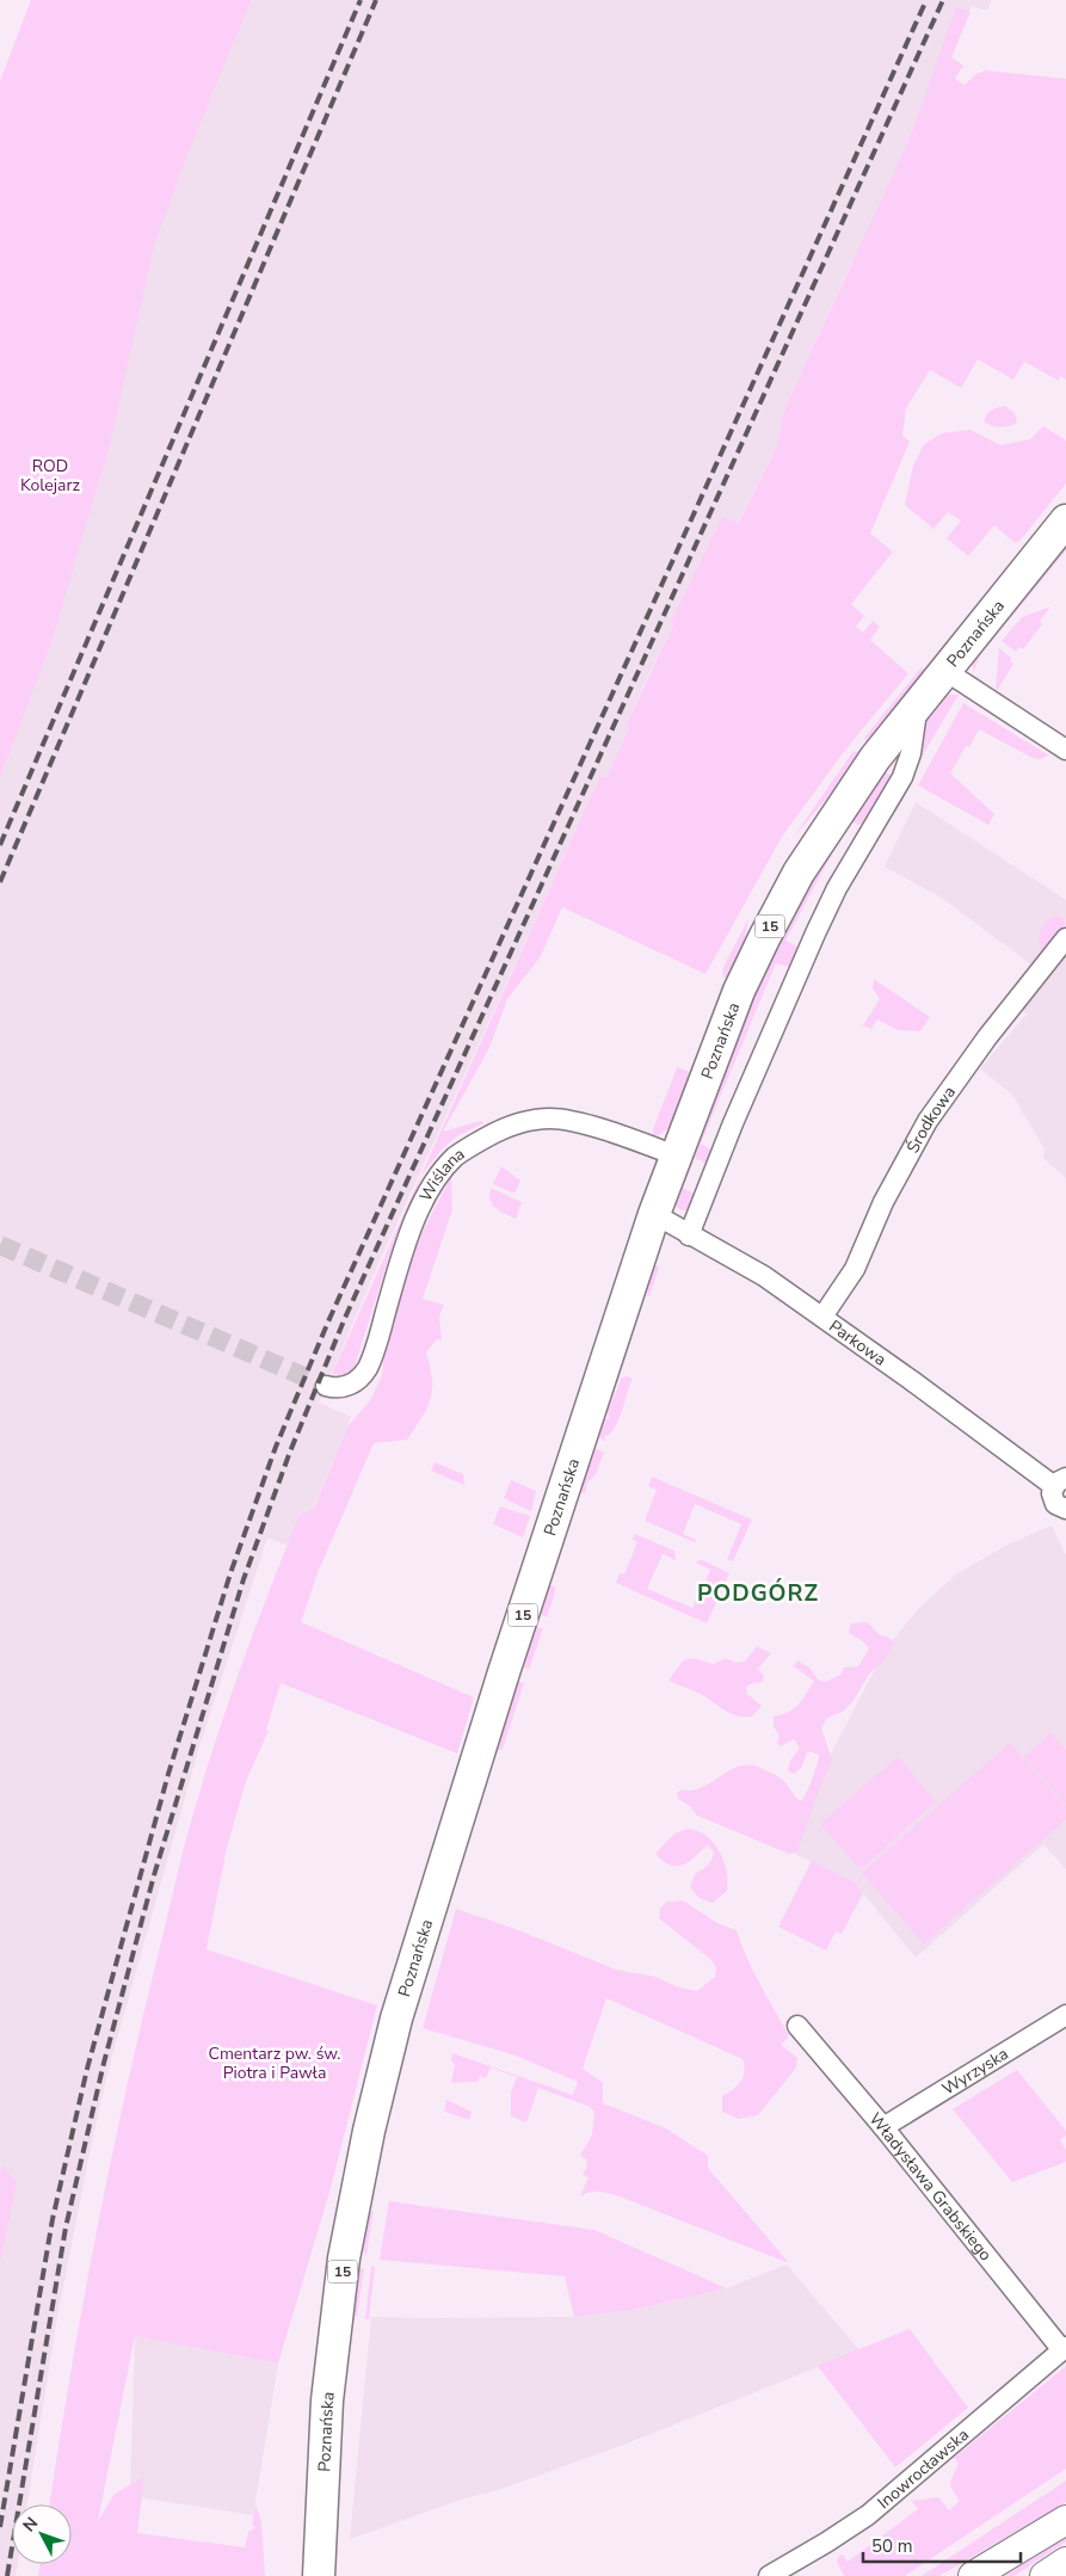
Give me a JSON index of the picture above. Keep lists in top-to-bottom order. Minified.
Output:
{"streets":{"main road":["Poznańska","15"],"street":["Środkowa","Wiślana","Parkowa","Wyrzyska","Władysława Grabskiego","Inowrocławska"]},"crossings":[["Poznańska","Wiślana"],["Poznańska","Parkowa"],["Środkowa","Parkowa"],["Wyrzyska","Władysława Grabskiego"],["Władysława Grabskiego","Inowrocławska"]],"districts":["PODGÓRZ"],"parks":["ROD Kolejarz","Cmentarz pw. św. Piotra i Pawła"],"scale_bar":"50 m","north":"top left"}
